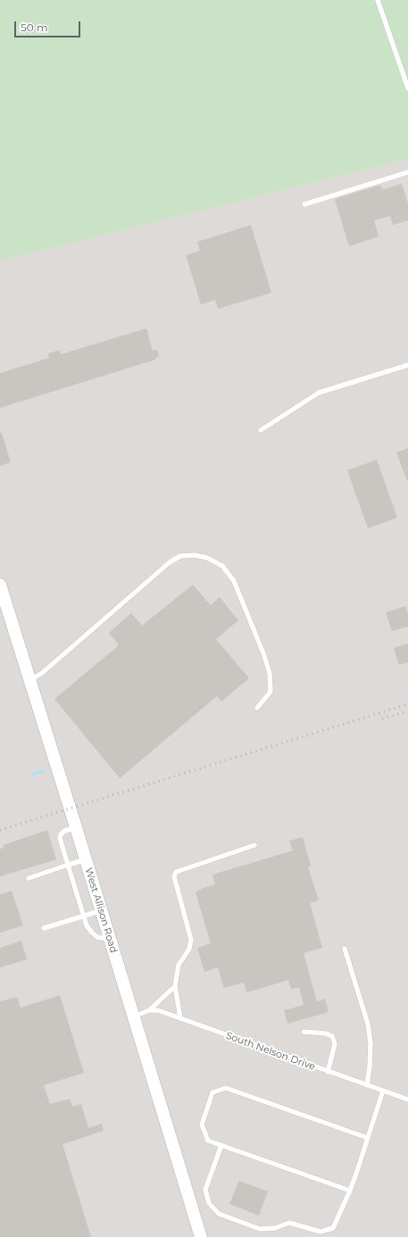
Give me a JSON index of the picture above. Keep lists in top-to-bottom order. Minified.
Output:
{"streets":{"street":["West Allison Road"],"lane":["South Nelson Drive"]},"scale_bar":"50 m"}
